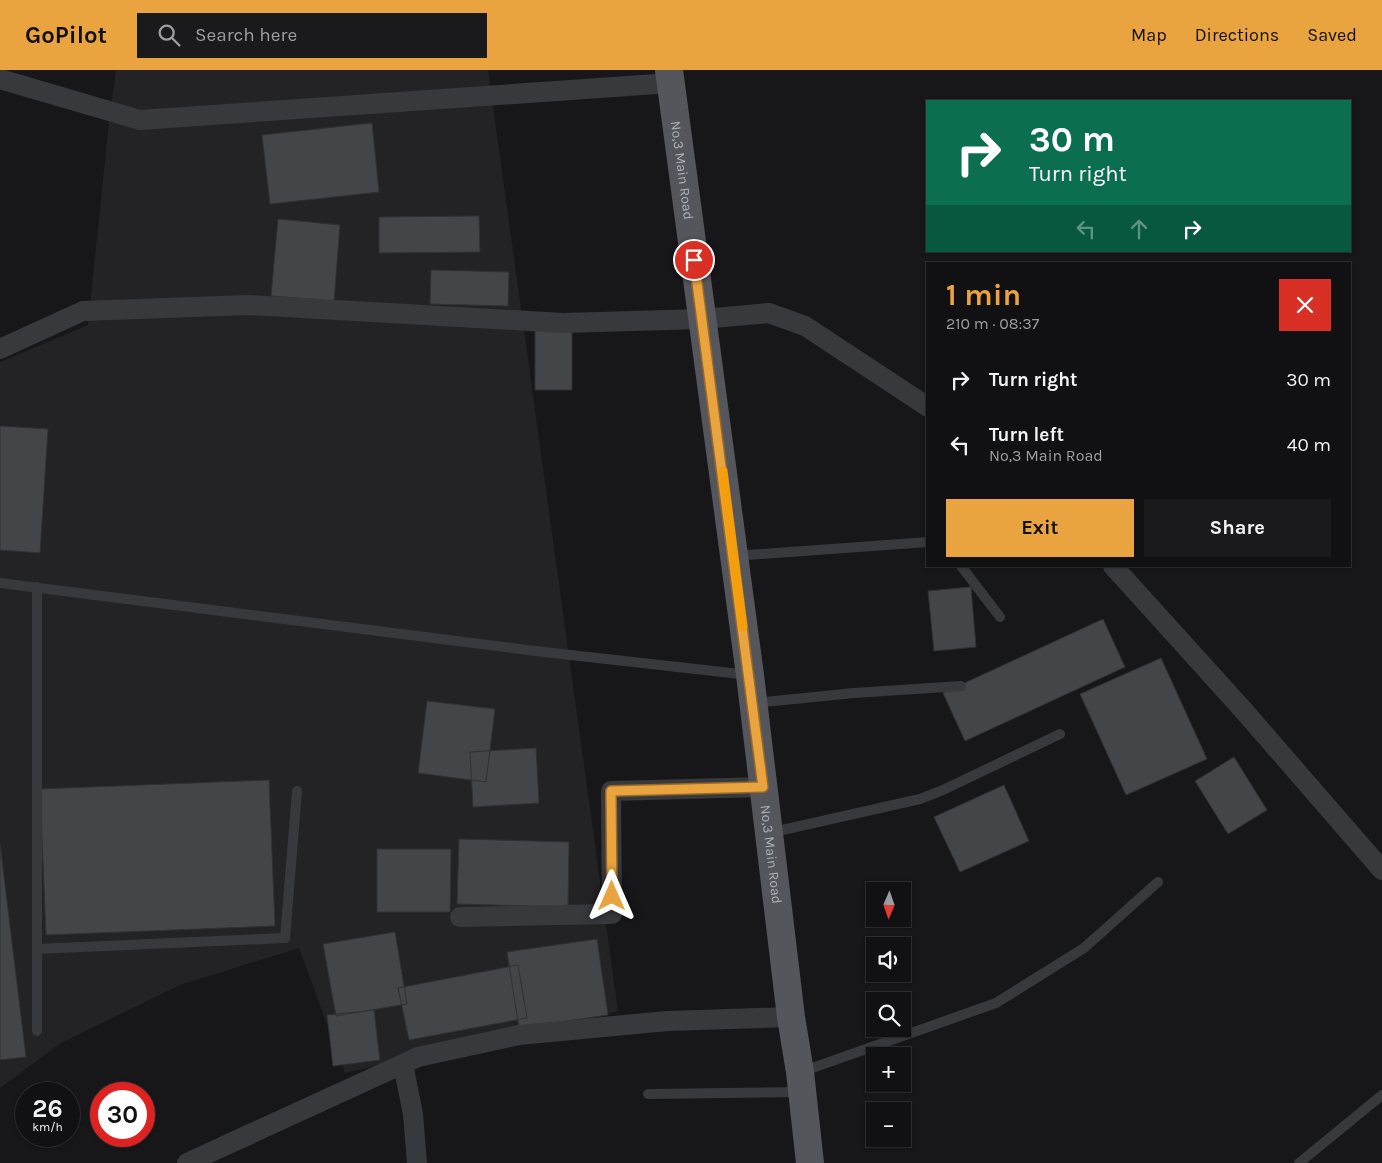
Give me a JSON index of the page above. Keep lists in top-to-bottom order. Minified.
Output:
{"streets":{"main road":["No,3 Main Road"]},"north":"bottom","page":{"header":"GoPilot","search":"Search here","nav":["Map","Directions","Saved"],"turn":["30 m","Turn right"],"heading":["1 min","210 m · 08:37"],"list":[{"name":"Turn right","value":"30 m"},{"name":"Turn left","note":"No,3 Main Road","value":"40 m"}],"buttons":["Exit","Share"],"map_buttons":["+","−"],"speed":"26 km/h","limit":"30"}}
